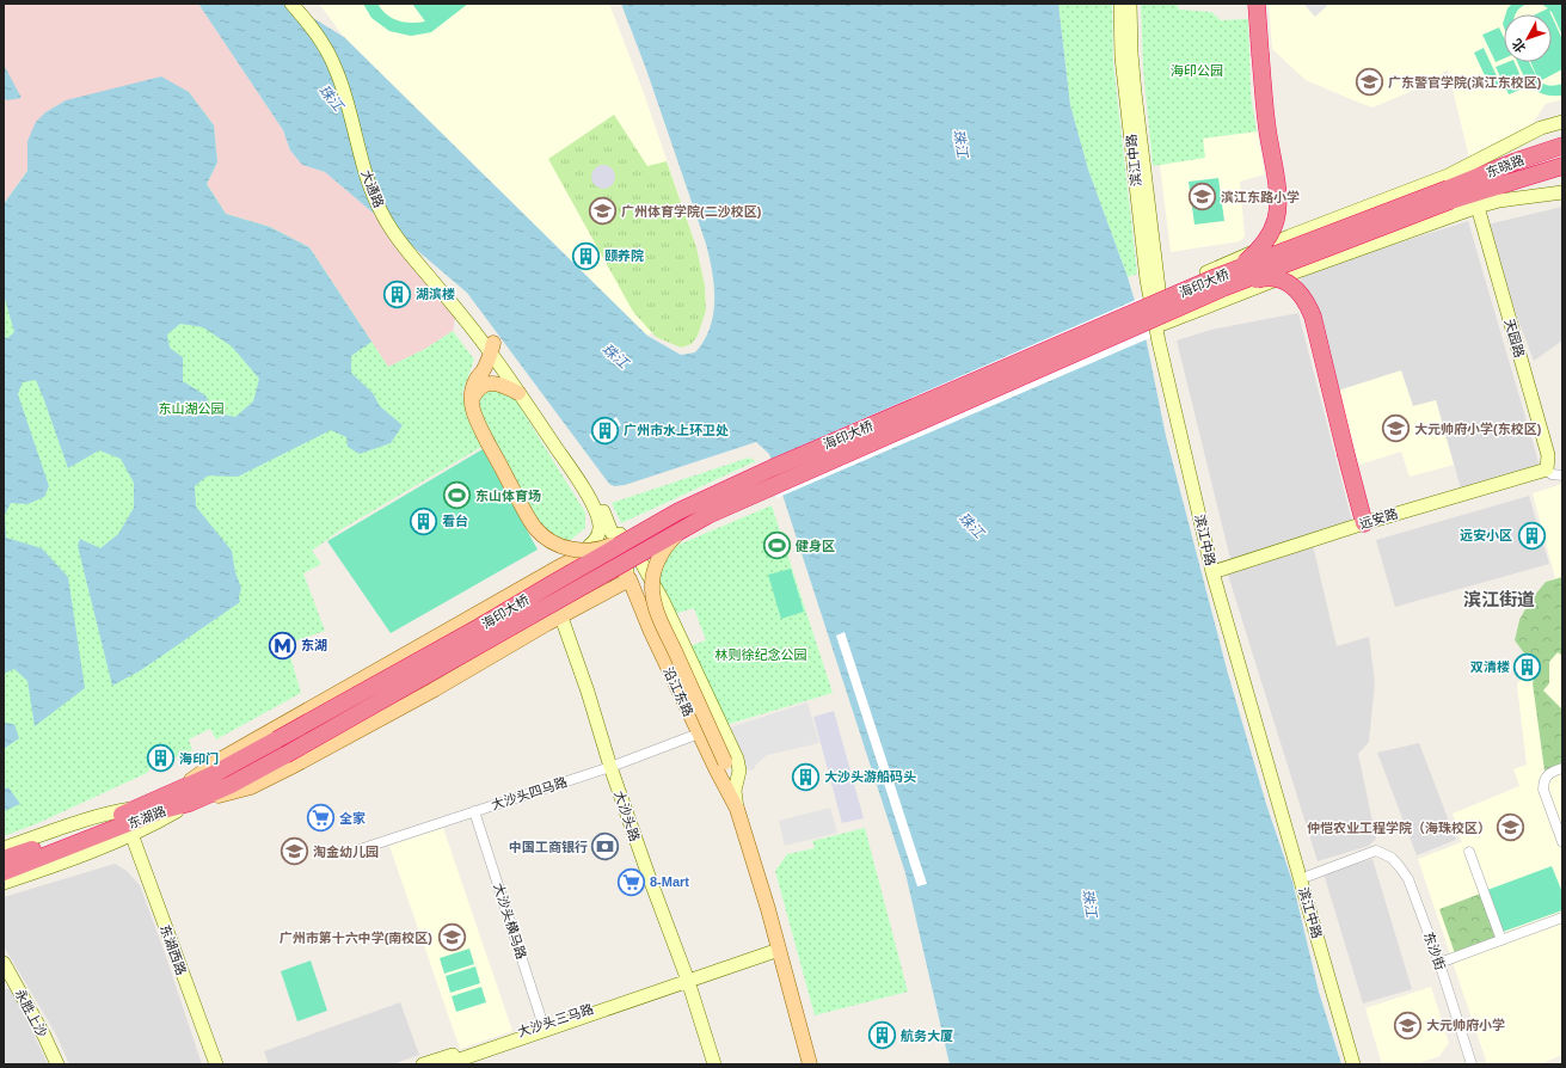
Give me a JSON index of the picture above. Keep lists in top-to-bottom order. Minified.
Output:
{"streets":{"highway":["东晓路","海印大桥","东湖路"],"main road":["滨江中路","大通路","天园路","远安路","沿江东路","大沙头路","东湖西路","永胜上沙","大沙头三马路"],"street":["大沙头四马路","大沙头横马路","东沙街"]},"crossings":[["滨江中路","远安路"],["滨江中路","东沙街"],["东晓路","海印大桥"],["大通路","沿江东路"],["海印大桥","东湖路"],["天园路","远安路"],["沿江东路","大沙头四马路"],["沿江东路","大沙头三马路"],["大沙头四马路","大沙头路"],["大沙头四马路","大沙头横马路"],["大沙头路","大沙头三马路"],["大沙头横马路","大沙头三马路"]],"districts":["滨江街道"],"water":["珠江"],"parks":["海印公园","东山湖公园","林则徐纪念公园"],"places":{"school or university":["广东警官学院(滨江东校区)","滨江东路小学","广州体育学院(二沙校区)","大元帅府小学(东校区)","仲恺农业工程学院（海珠校区）","淘金幼儿园","广州市第十六中学(南校区)","大元帅府小学"],"building":["颐养院","湖滨楼","广州市水上环卫处","看台","远安小区","双清楼","海印门","大沙头游船码头","航务大厦"],"sports":["东山体育场","健身区"],"metro station":["东湖"],"supermarket":["全家","8-Mart"],"bank":["中国工商银行"]},"north":"bottom left"}
